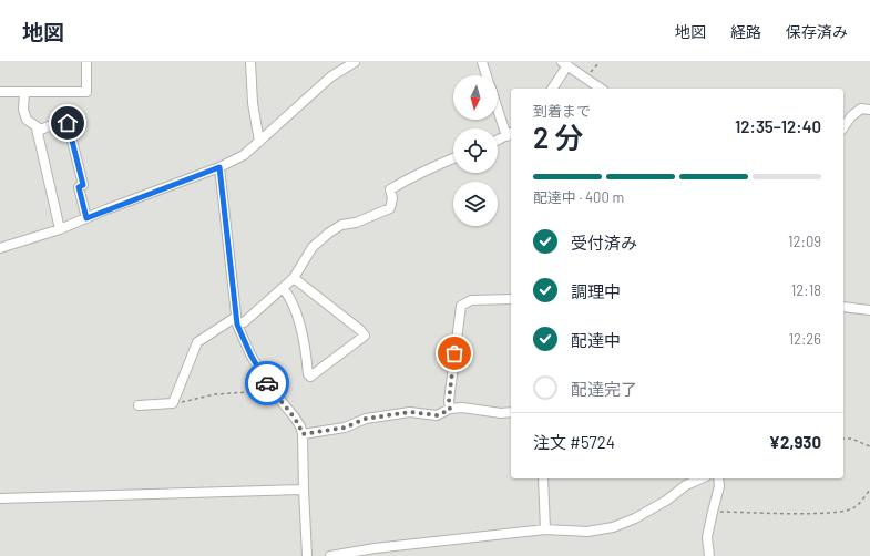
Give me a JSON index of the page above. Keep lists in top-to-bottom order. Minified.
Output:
{"north":"bottom","page":{"header":"地図","nav":["地図","経路","保存済み"],"heading":["2 分","到着まで","12:35–12:40"],"panel":["注文 #5724","¥2,930"],"bar":"配達中 · 400 m","list":[["受付済み","12:09"],["調理中","12:18"],["配達中","12:26"],"配達完了"]}}
